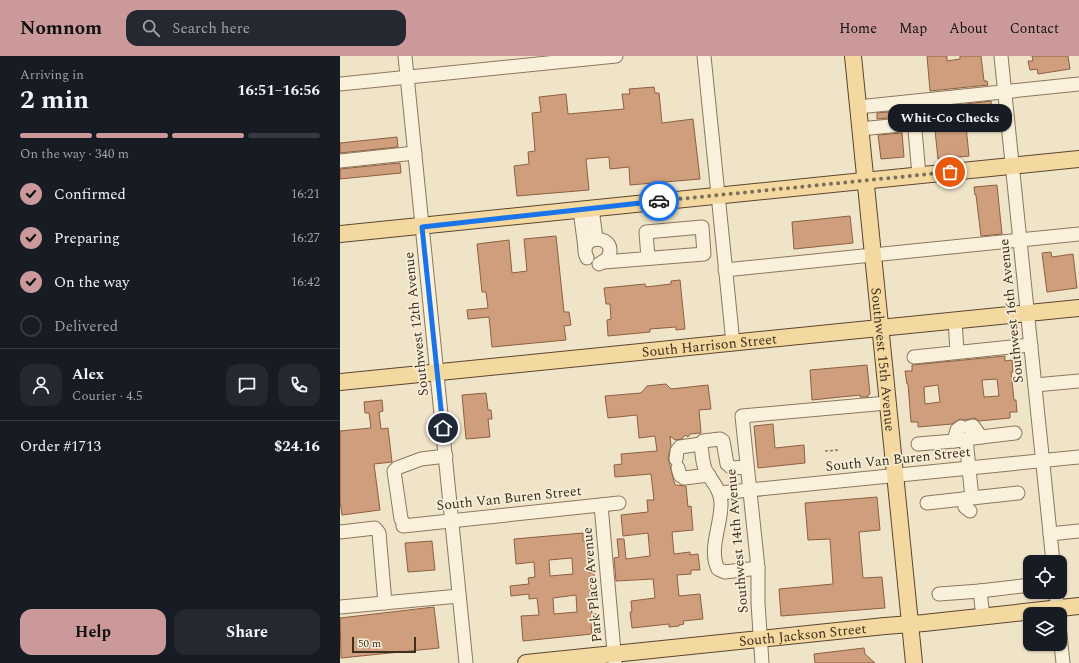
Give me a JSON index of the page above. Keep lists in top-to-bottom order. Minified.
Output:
{"streets":{"main road":["South Harrison Street","Southwest 15th Avenue","South Jackson Street"],"street":["Southwest 16th Avenue","Southwest 12th Avenue","South Van Buren Street","Southwest 14th Avenue","Park Place Avenue"]},"crossings":[["Southwest 16th Avenue","South Harrison Street"],["Southwest 16th Avenue","South Van Buren Street"],["Southwest 12th Avenue","South Harrison Street"],["Southwest 12th Avenue","South Van Buren Street"],["South Harrison Street","Southwest 15th Avenue"],["Southwest 15th Avenue","South Van Buren Street"],["Southwest 15th Avenue","Southwest 14th Avenue"],["Southwest 15th Avenue","South Jackson Street"],["South Van Buren Street","Southwest 14th Avenue"],["South Van Buren Street","Park Place Avenue"],["Southwest 14th Avenue","South Jackson Street"],["Park Place Avenue","South Jackson Street"]],"places":["Whit-Co Checks"],"scale_bar":"50 m","page":{"header":"Nomnom","search":"Search here","nav":["Home","Map","About","Contact"],"heading":["2 min","Arriving in","16:51–16:56"],"panel":["Alex","Courier · 4.5","Order #1713","$24.16"],"bubble":"Whit-Co Checks","bar":"On the way · 340 m","list":[["Confirmed","16:21"],["Preparing","16:27"],["On the way","16:42"],"Delivered"],"buttons":["Help","Share"],"scale":"50 m"}}
